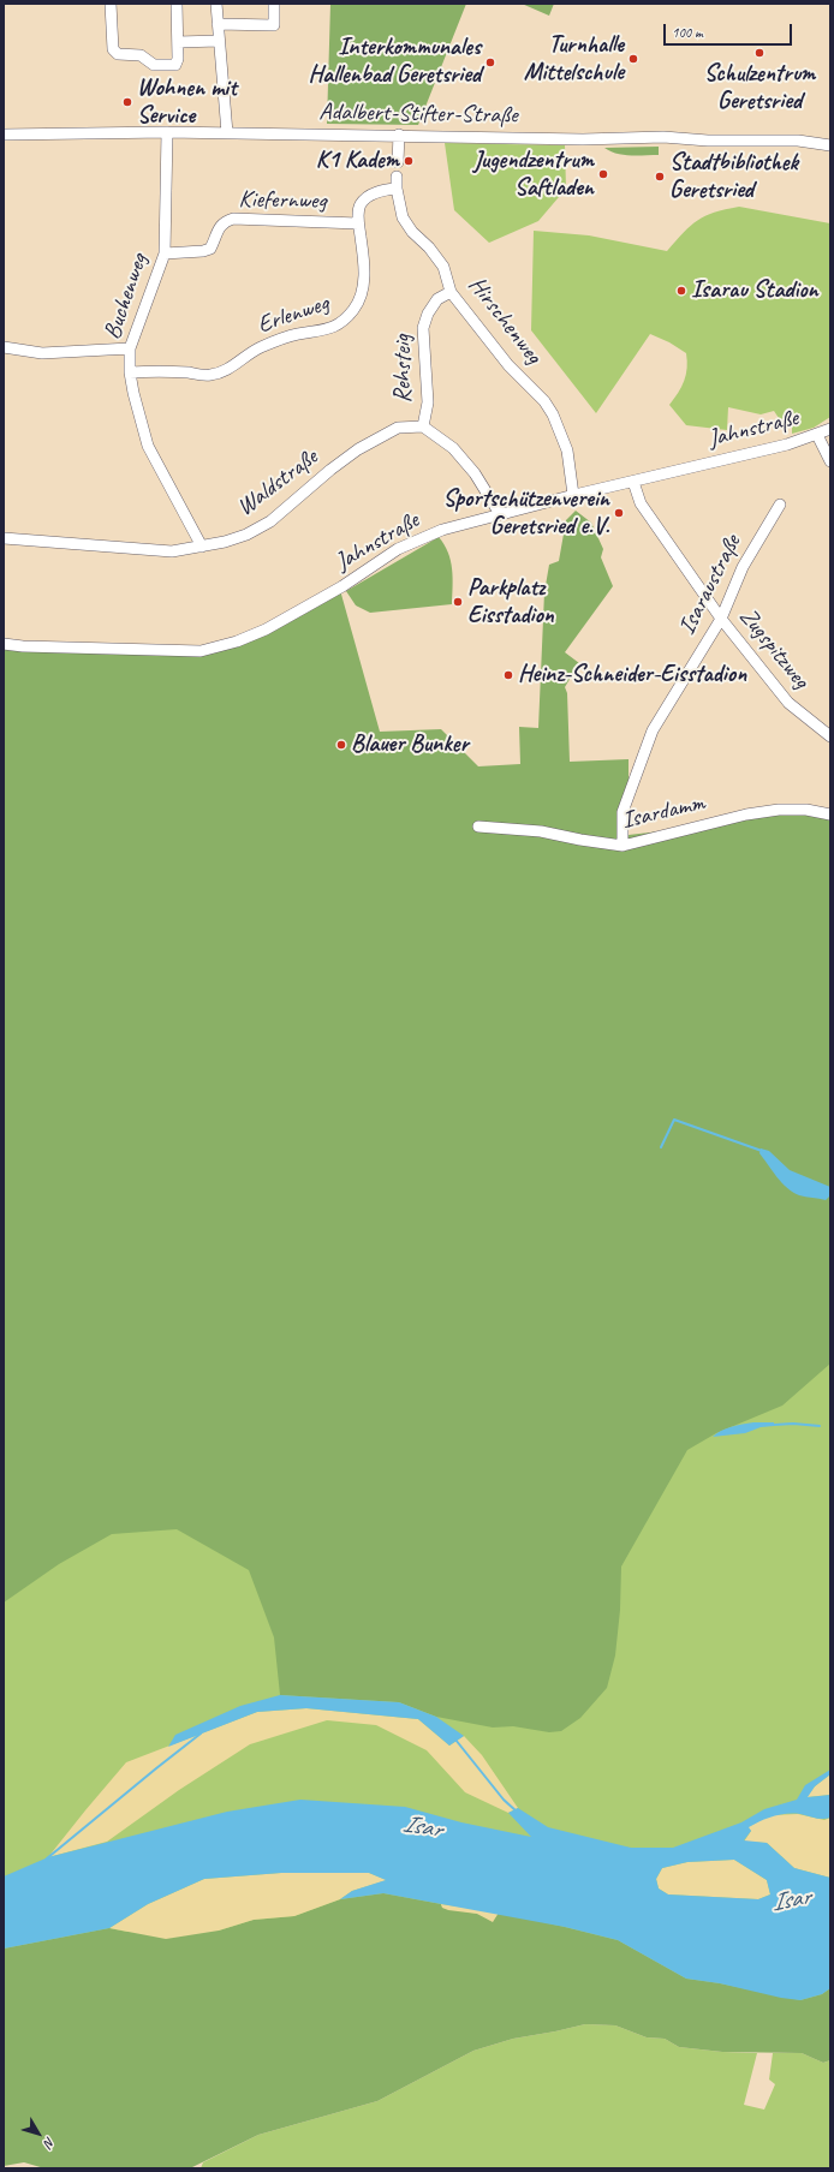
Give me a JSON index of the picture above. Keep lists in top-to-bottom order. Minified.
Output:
{"streets":{"street":["Adalbert-Stifter-Straße","Kiefernweg","Buchenweg","Erlenweg","Hirschenweg","Rehsteig","Jahnstraße","Waldstraße","Isaraustraße","Zugspitzweg","Isardamm"]},"crossings":[["Adalbert-Stifter-Straße","Buchenweg"],["Kiefernweg","Buchenweg"],["Kiefernweg","Erlenweg"],["Buchenweg","Erlenweg"],["Buchenweg","Waldstraße"],["Erlenweg","Hirschenweg"],["Hirschenweg","Rehsteig"],["Hirschenweg","Jahnstraße"],["Rehsteig","Waldstraße"],["Jahnstraße","Zugspitzweg"],["Isaraustraße","Zugspitzweg"],["Isaraustraße","Isardamm"]],"water":["Isar"],"places":["Schulzentrum Geretsried","Turnhalle Mittelschule","Interkommunales Hallenbad Geretsried","Wohnen mit Service","K1 Kadem","Jugendzentrum Saftladen","Stadtbibliothek Geretsried","Isarau Stadion","Sportschützenverein Geretsried e.V.","Parkplatz Eisstadion","Heinz-Schneider-Eisstadion","Blauer Bunker"],"scale_bar":"100 m","north":"bottom right"}
